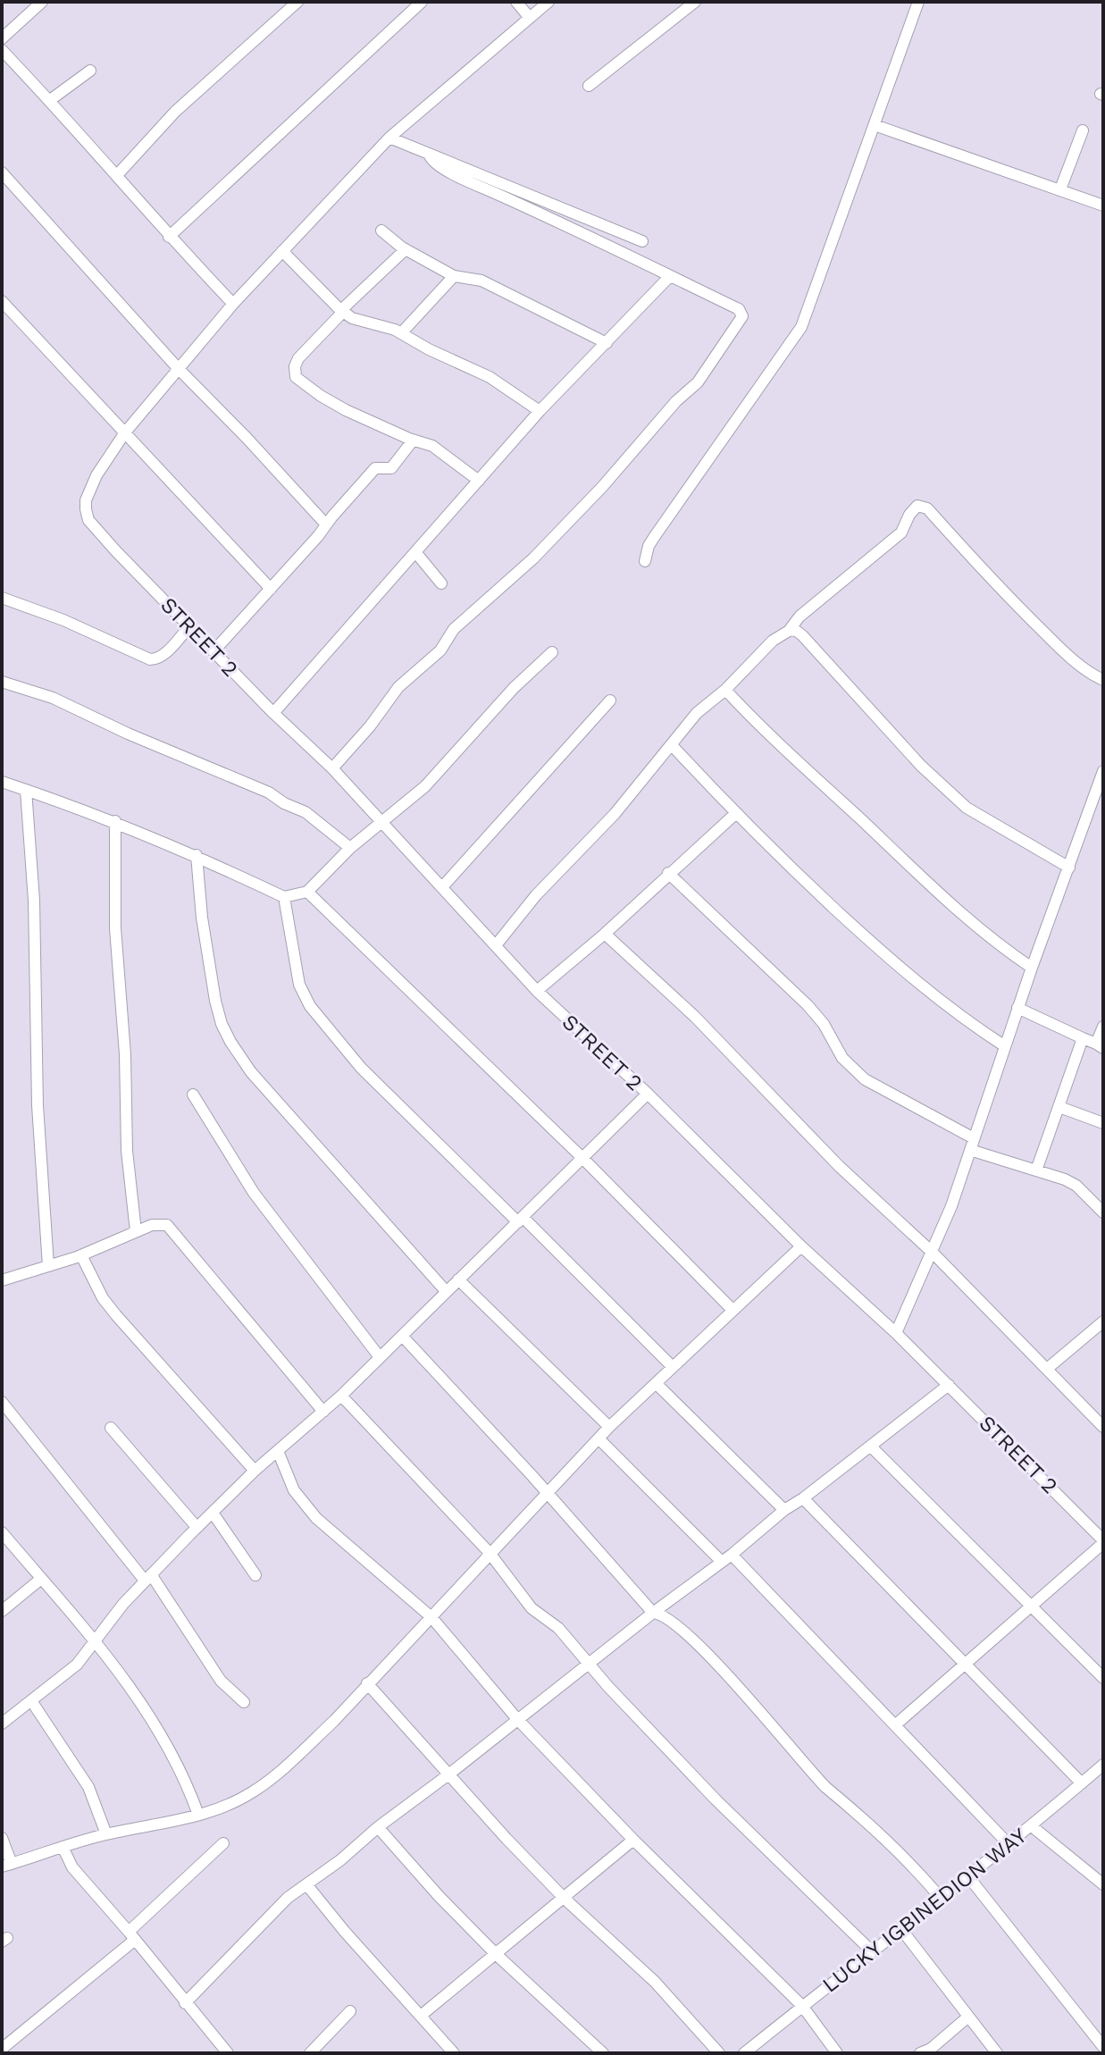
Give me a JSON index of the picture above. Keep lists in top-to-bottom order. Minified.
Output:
{"streets":{"street":["STREET 2","LUCKY IGBINEDION WAY"]}}
